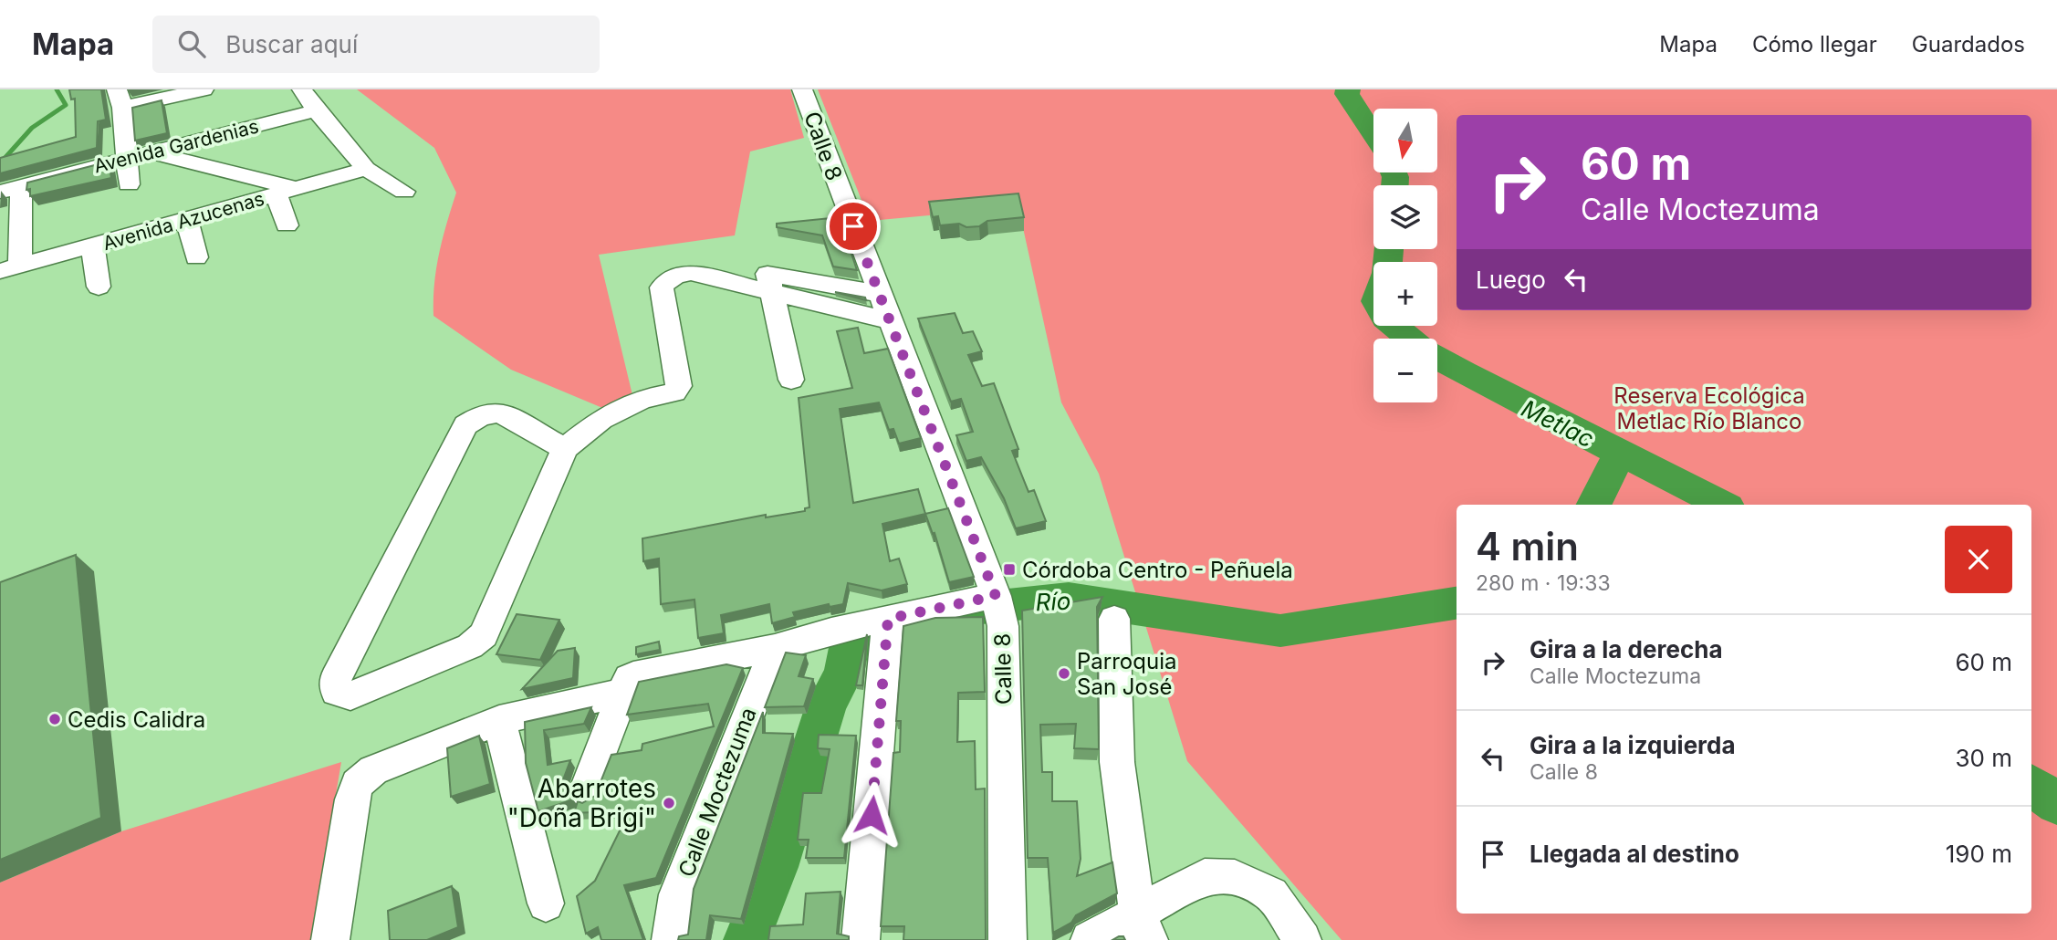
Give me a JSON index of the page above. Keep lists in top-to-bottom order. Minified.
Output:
{"streets":{"street":["Avenida Gardenias","Calle 8","Avenida Azucenas","Calle Moctezuma"]},"water":["Metlac","Río"],"parks":["Reserva Ecológica Metlac Río Blanco"],"places":{"transit":["Córdoba Centro - Peñuela"],"other":["Parroquia San José","Cedis Calidra","Abarrotes \"Doña Brigi\""]},"north":"bottom","page":{"header":"Mapa","search":"Buscar aquí","nav":["Mapa","Cómo llegar","Guardados"],"map_buttons":["+","−"],"turn":["60 m","Calle Moctezuma"],"then":"Luego","heading":["4 min","280 m · 19:33"],"list":[{"name":"Gira a la derecha","note":"Calle Moctezuma","value":"60 m"},{"name":"Gira a la izquierda","note":"Calle 8","value":"30 m"},{"name":"Llegada al destino","value":"190 m"}]}}
